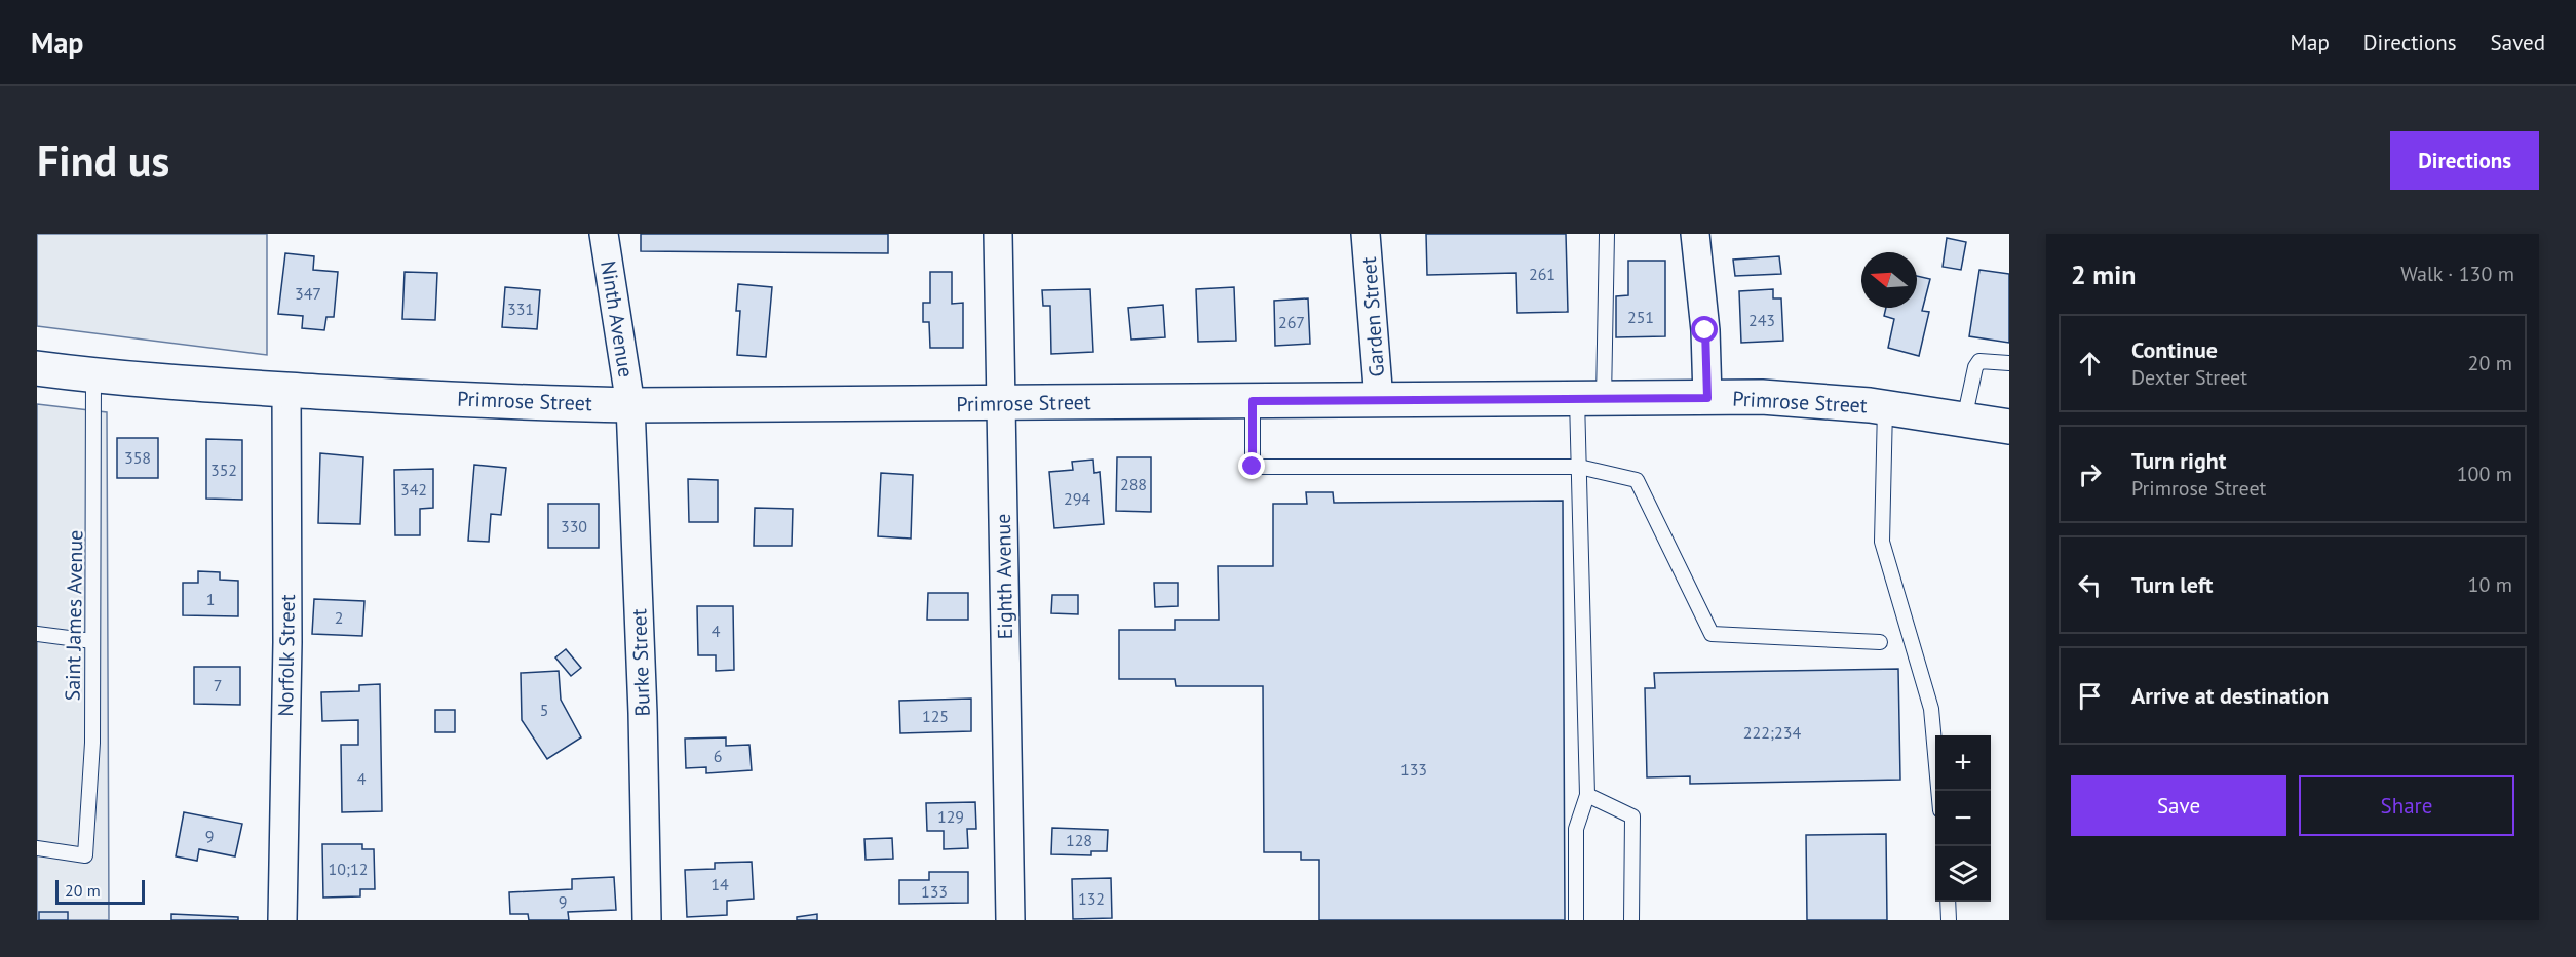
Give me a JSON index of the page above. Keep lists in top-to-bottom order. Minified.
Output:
{"streets":{"main road":["Primrose Street"],"street":["Garden Street","Ninth Avenue","Eighth Avenue","Norfolk Street","Burke Street"],"lane":["Saint James Avenue"]},"crossings":[["Garden Street","Primrose Street"],["Ninth Avenue","Primrose Street"],["Ninth Avenue","Burke Street"],["Primrose Street","Eighth Avenue"],["Primrose Street","Saint James Avenue"],["Primrose Street","Norfolk Street"],["Primrose Street","Burke Street"]],"house_numbers":["261","347","331","251","243","267","358","352","288","342","294","330","1","2","4","7","5","125","222;234","6","133","4","129","9","128","10;12","14","133","132","9"],"scale_bar":"20 m","north":"left","page":{"header":"Map","nav":["Map","Directions","Saved"],"buttons":["Directions",["Save","Share"]],"title":"Find us","heading":["2 min","Walk · 130 m"],"list":[["Continue","Dexter Street","20 m"],["Turn right","Primrose Street","100 m"],["Turn left","10 m"],"Arrive at destination"],"map_buttons":["+","−"],"scale":"20 m"}}
